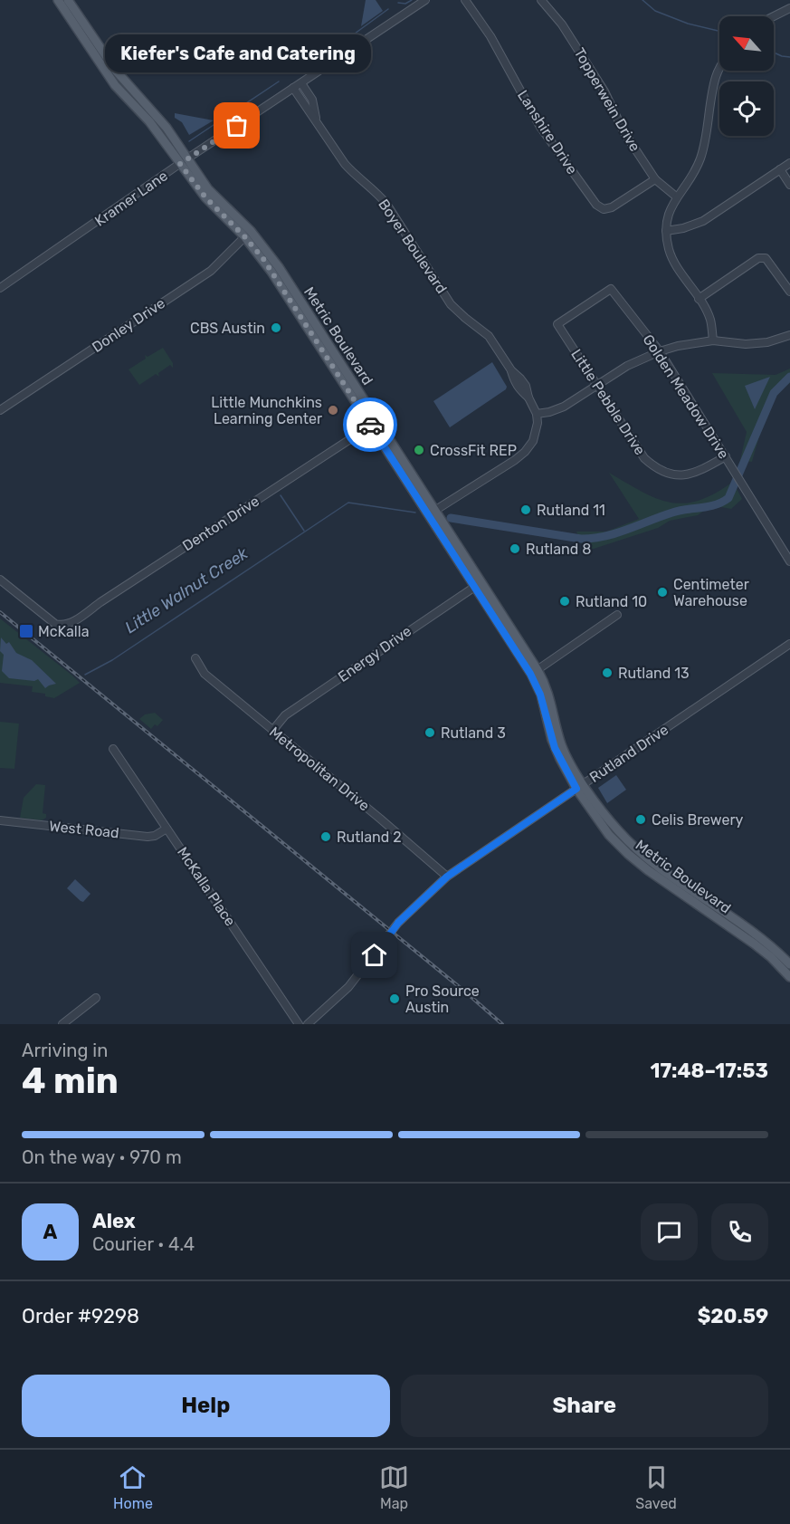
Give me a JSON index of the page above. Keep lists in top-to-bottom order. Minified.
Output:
{"streets":{"main road":["Metric Boulevard"],"street":["Topperwein Drive","Lanshire Drive","Kramer Lane","Boyer Boulevard","Donley Drive","Golden Meadow Drive","Little Pebble Drive","Denton Drive","Energy Drive","Rutland Drive","Metropolitan Drive","West Road","McKalla Place"]},"crossings":[["Topperwein Drive","Lanshire Drive"],["Kramer Lane","Boyer Boulevard"],["Kramer Lane","Metric Boulevard"],["Donley Drive","Metric Boulevard"],["Metric Boulevard","Denton Drive"],["Metric Boulevard","Energy Drive"],["Metric Boulevard","Rutland Drive"],["Golden Meadow Drive","Little Pebble Drive"],["Energy Drive","Metropolitan Drive"],["Rutland Drive","Metropolitan Drive"],["West Road","McKalla Place"]],"water":["Little Walnut Creek"],"places":{"other":["Kiefer's Cafe and Catering","CBS Austin","Little Munchkins Learning Center","CrossFit REP","Rutland 11","Rutland 8","Centimeter Warehouse","Rutland 10","Rutland 13","Rutland 3","Celis Brewery","Rutland 2","Pro Source Austin"],"transit":["McKalla"]},"north":"top left","page":{"bubble":"Kiefer's Cafe and Catering","heading":["4 min","Arriving in","17:48–17:53"],"panel":["Alex","Courier · 4.4","Order #9298","$20.59"],"bar":"On the way · 970 m","round":"A","buttons":["Help","Share"],"tabs":["Home","Map","Saved"]}}
